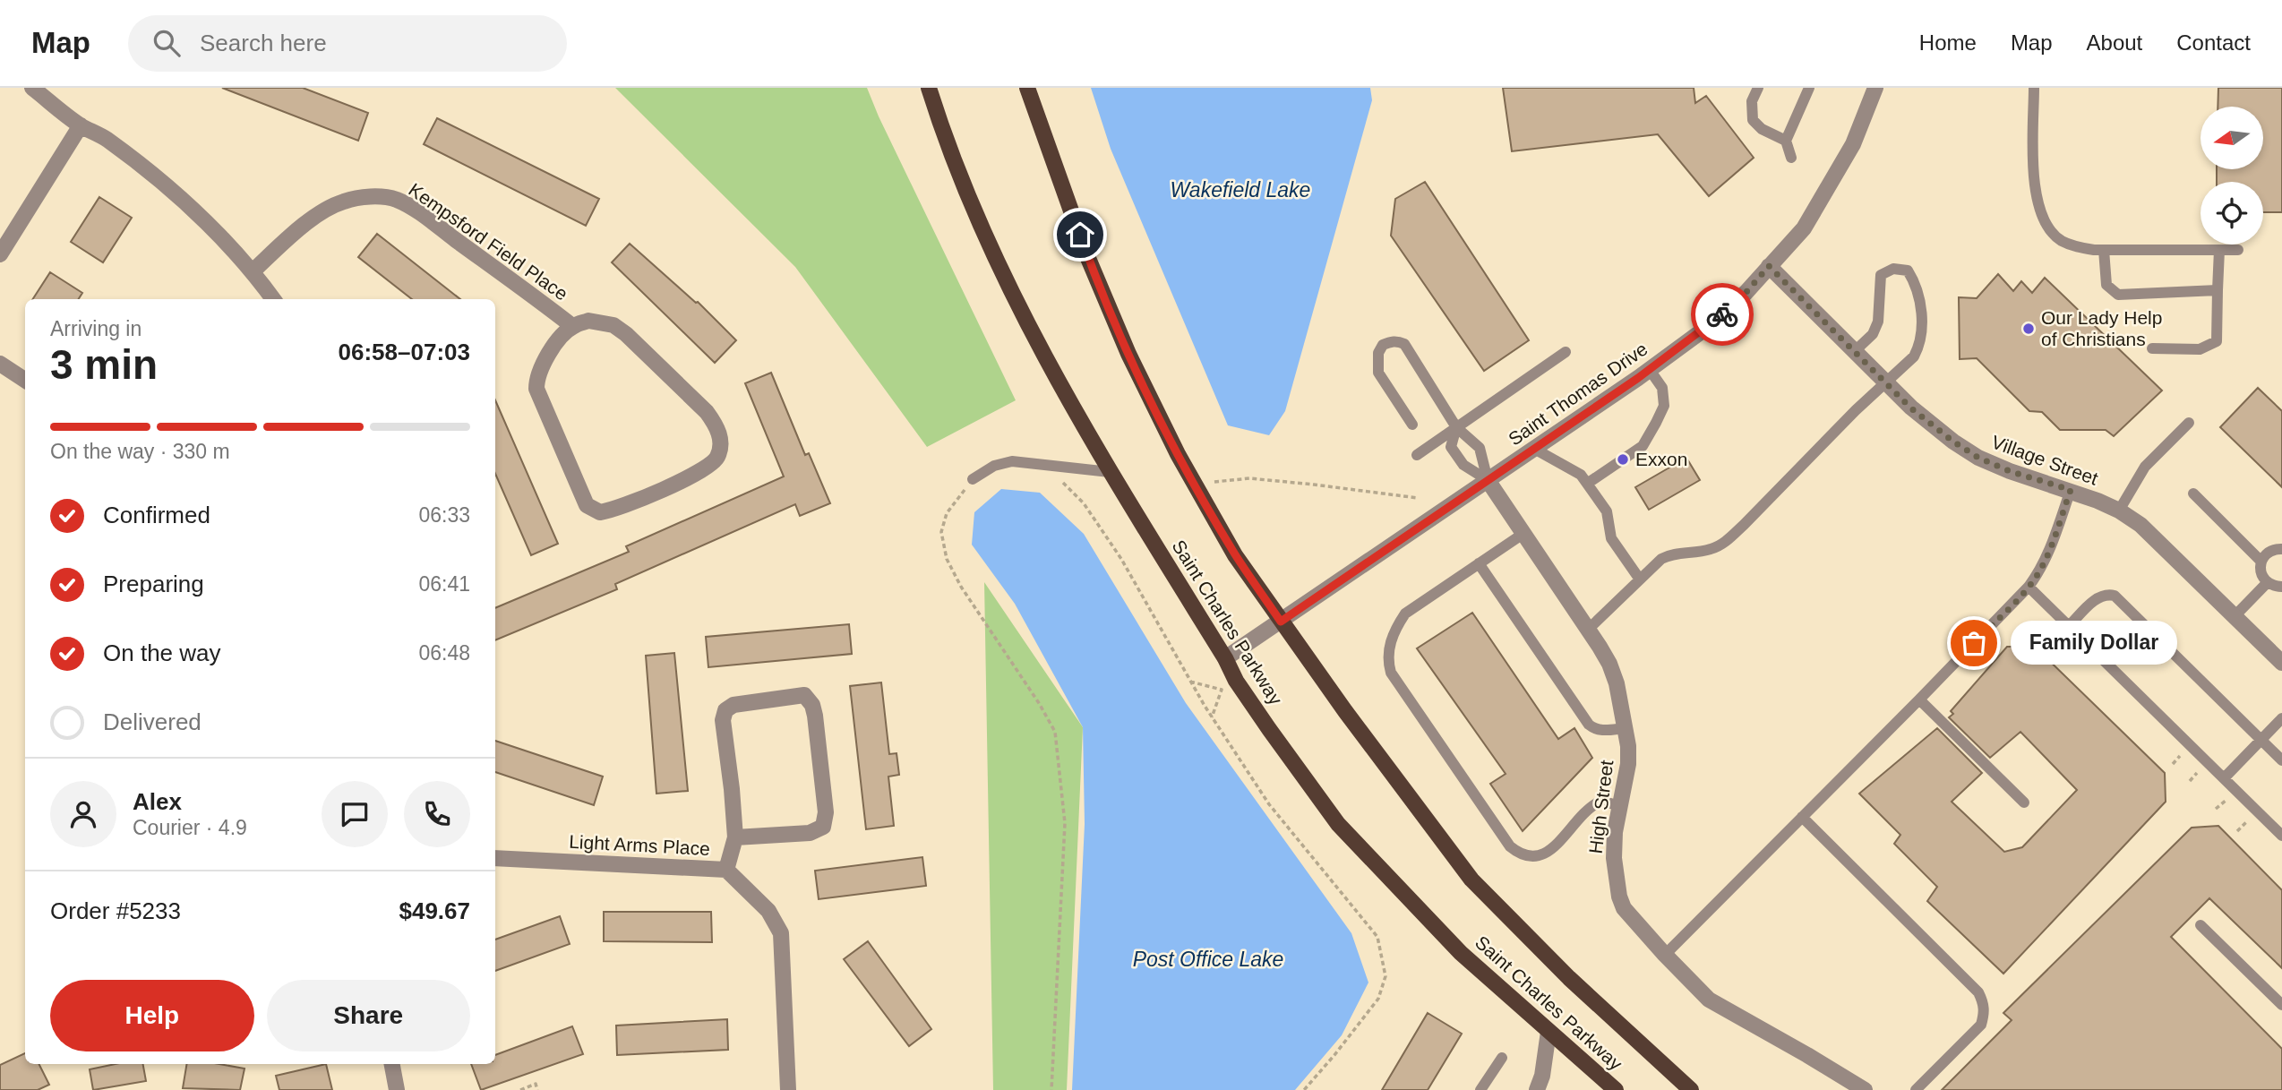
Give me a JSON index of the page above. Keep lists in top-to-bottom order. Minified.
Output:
{"streets":{"main road":["Saint Charles Parkway"],"street":["Kempsford Field Place","Saint Thomas Drive","Village Street","High Street","Light Arms Place"]},"crossings":[["Saint Thomas Drive","Village Street"],["Saint Thomas Drive","Saint Charles Parkway"],["Saint Thomas Drive","High Street"]],"water":["Wakefield Lake","Post Office Lake"],"places":["Our Lady Help of Christians","Exxon","Family Dollar"],"north":"left","page":{"header":"Map","search":"Search here","nav":["Home","Map","About","Contact"],"heading":["3 min","Arriving in","06:58–07:03"],"panel":["Alex","Courier · 4.9","Order #5233","$49.67"],"bar":"On the way · 330 m","list":[["Confirmed","06:33"],["Preparing","06:41"],["On the way","06:48"],"Delivered"],"bubble":"Family Dollar","buttons":["Help","Share"]}}
